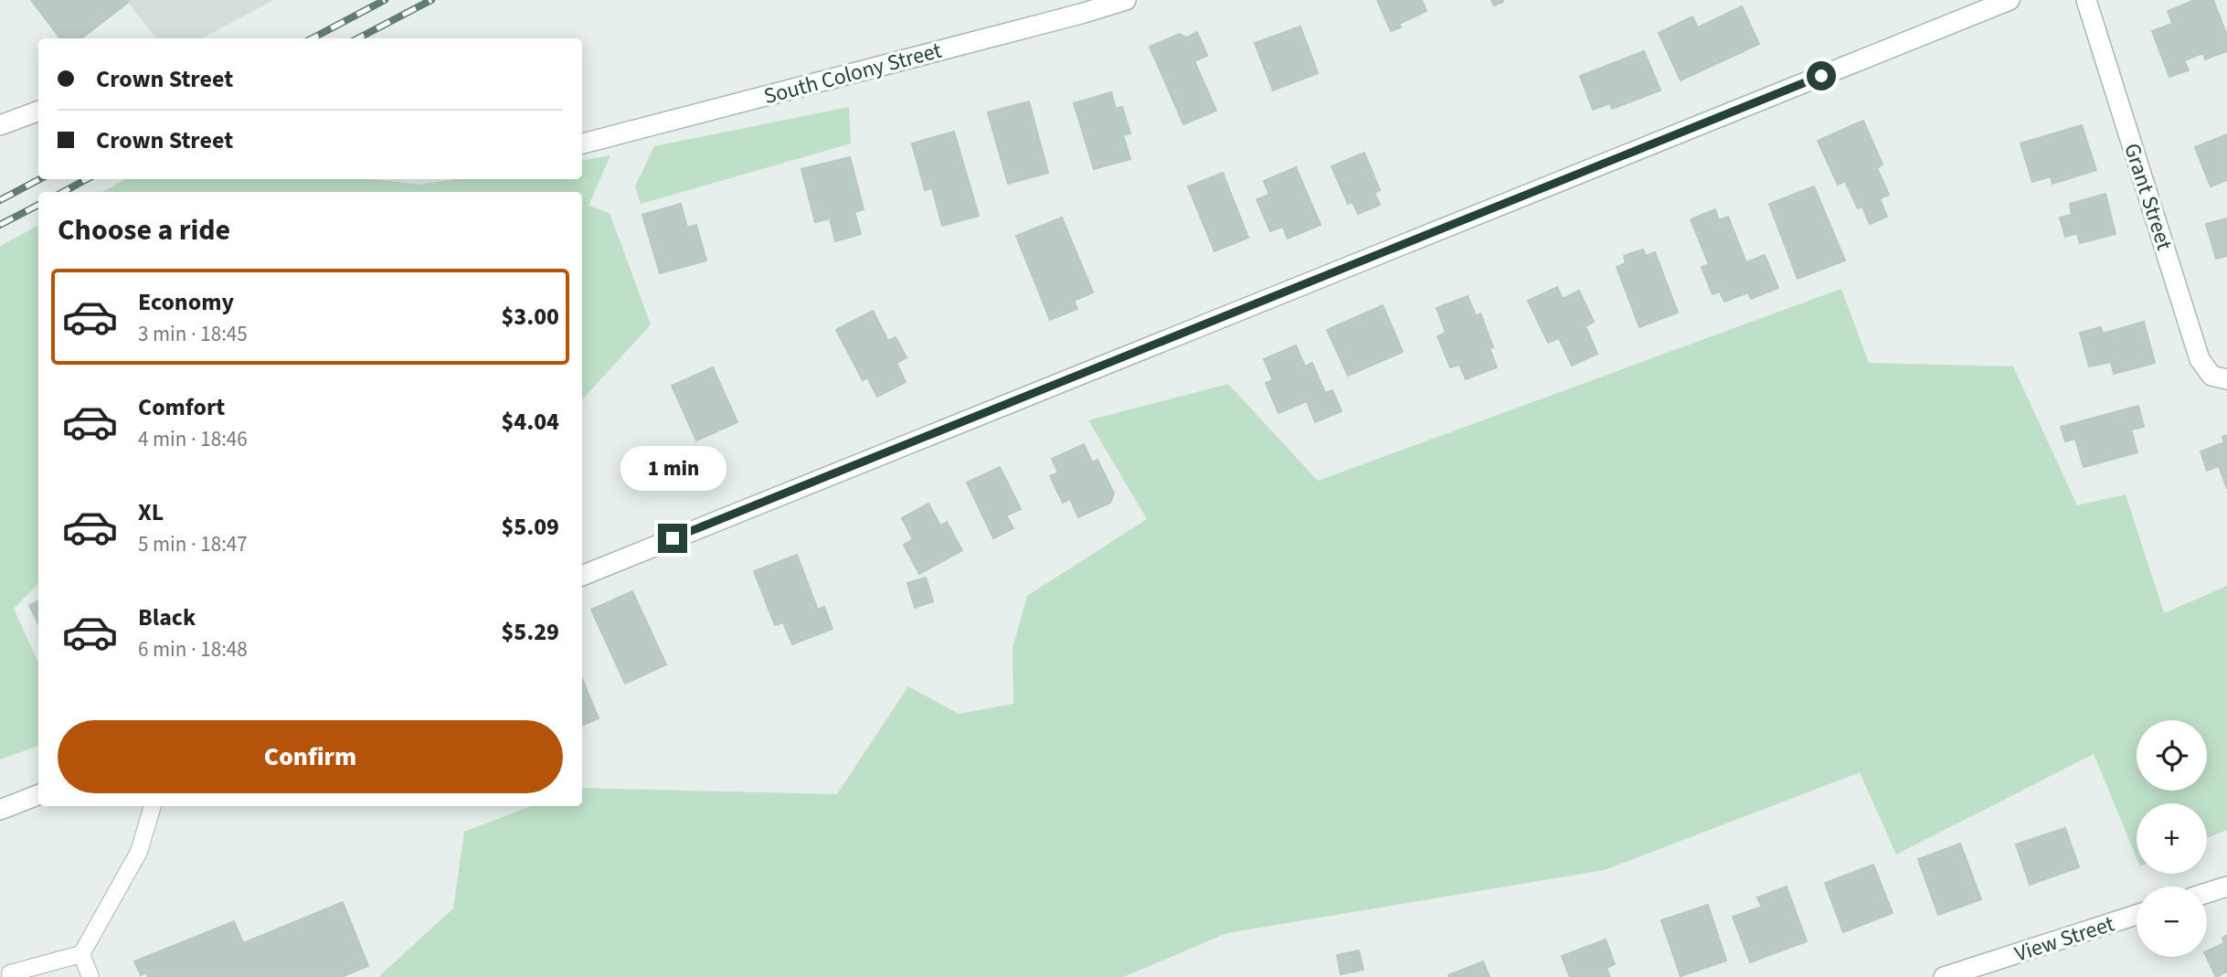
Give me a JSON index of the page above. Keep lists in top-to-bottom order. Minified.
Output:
{"streets":{"street":["South Colony Street","Grant Street","View Street"]},"page":{"banner":["Crown Street","Crown Street"],"heading":"Choose a ride","list":[{"name":"Economy","note":"3 min · 18:45","value":"$3.00"},{"name":"Comfort","note":"4 min · 18:46","value":"$4.04"},{"name":"XL","note":"5 min · 18:47","value":"$5.09"},{"name":"Black","note":"6 min · 18:48","value":"$5.29"}],"bubble":"1 min","buttons":"Confirm","map_buttons":["+","−"]}}
